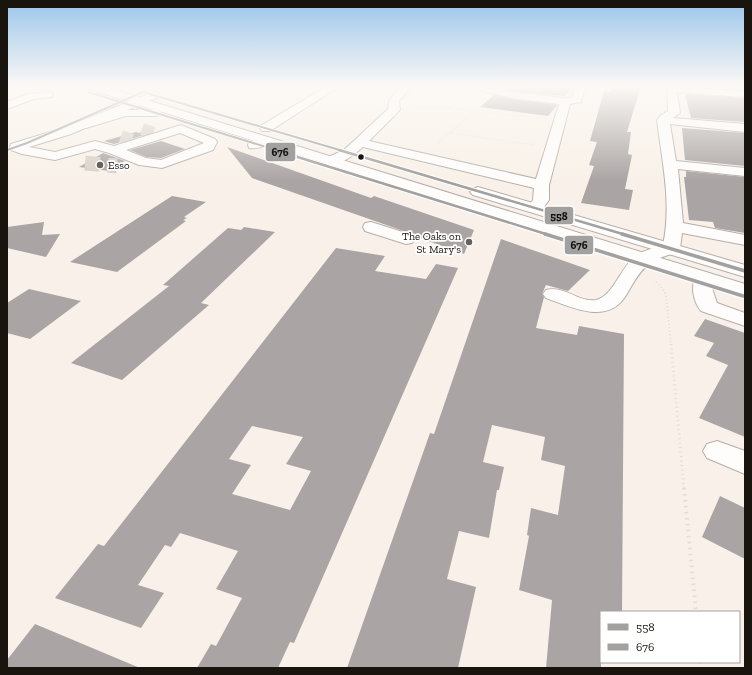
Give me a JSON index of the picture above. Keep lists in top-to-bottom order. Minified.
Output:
{"places":["Esso","The Oaks on St Mary's"],"lines":["transit line 558","transit line 676"],"legend":["558","676"]}
